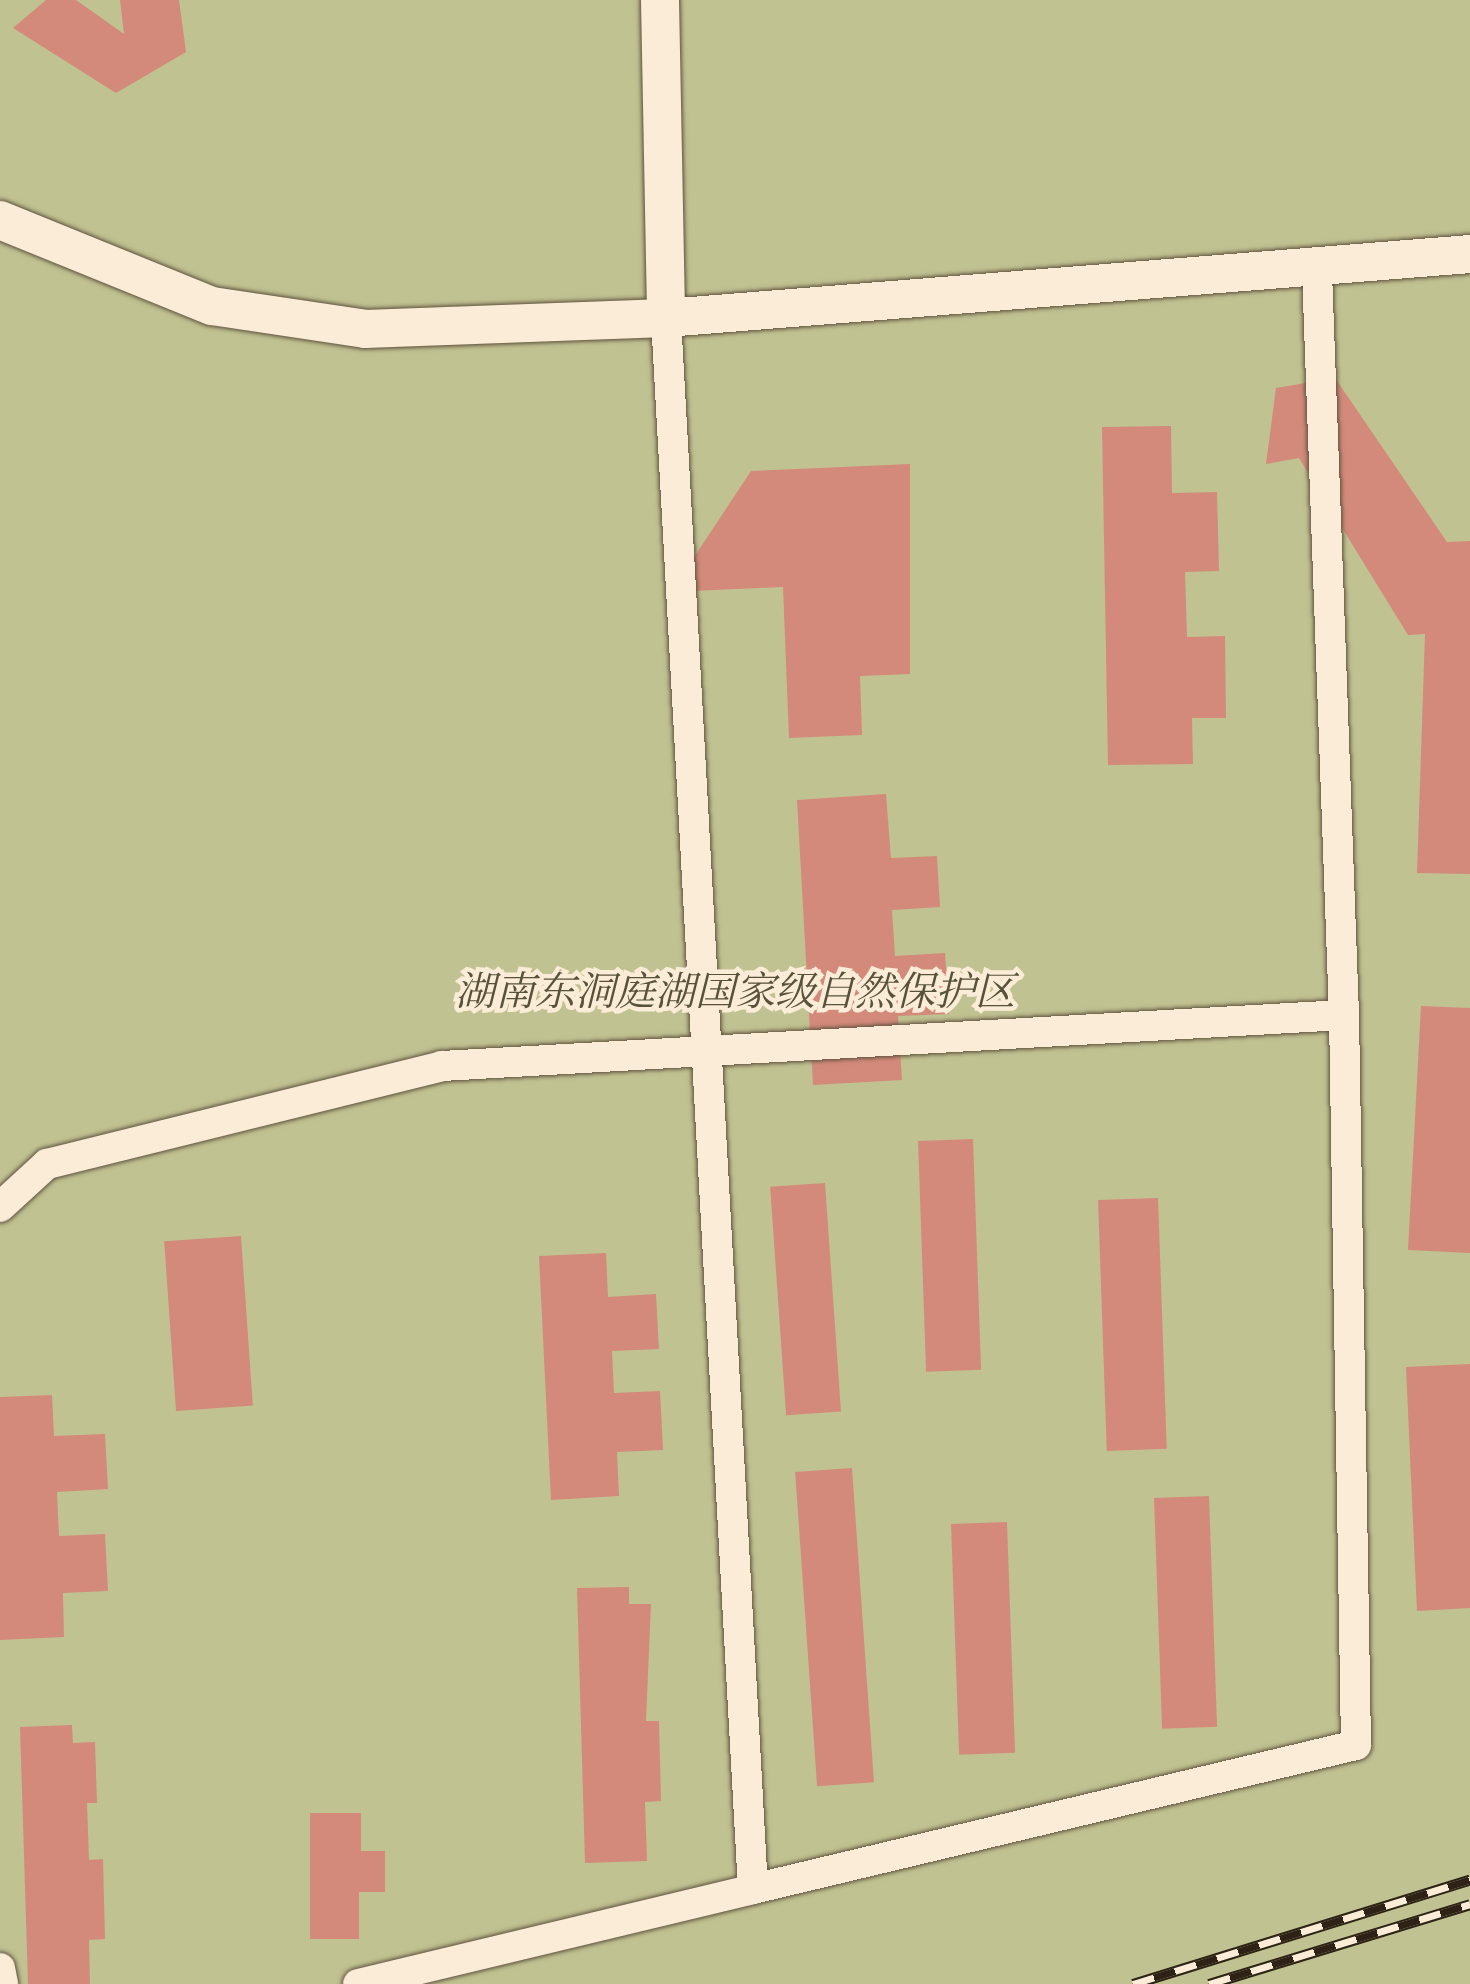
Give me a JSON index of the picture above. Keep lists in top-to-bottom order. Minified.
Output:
{"parks":["湖南东洞庭湖国家级自然保护区"]}
